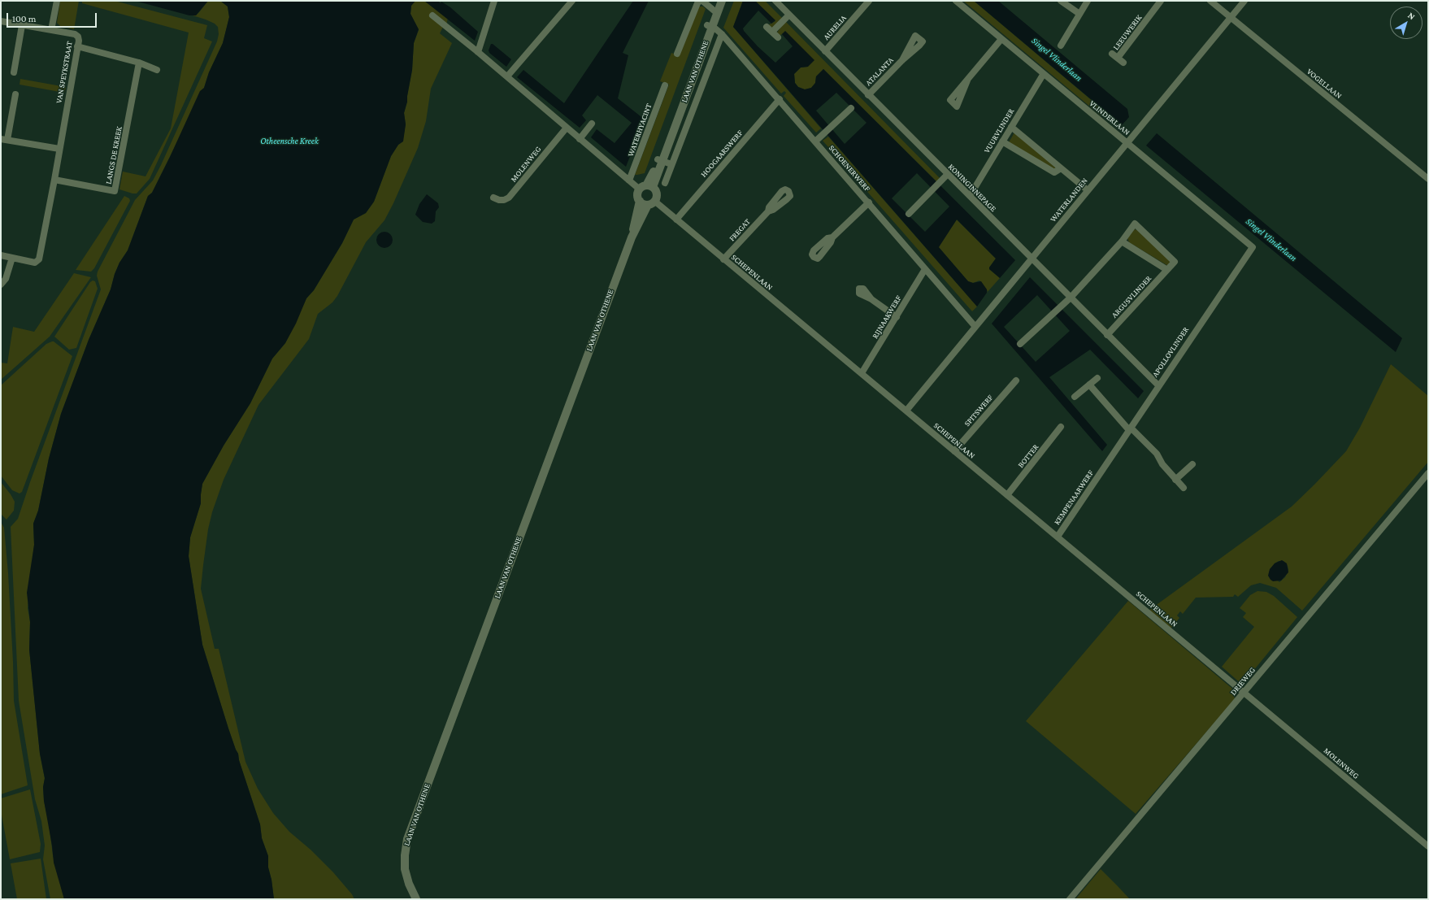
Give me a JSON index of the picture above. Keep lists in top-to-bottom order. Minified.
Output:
{"streets":{"street":["AURELIA","LEEUWERIK","LAAN VAN OTHENE","ATALANTA","VAN SPEYKSTRAAT","VOGELLAAN","VLINDERLAAN","WATERHYACINT","VUURVLINDER","HOOGAARSWERF","LANGS DE KREEK","MOLENWEG","SCHOENERWERF","KONINGINNEPAGE","WATERLANDEN","FREGAT","SCHEPENLAAN","ARGUSVLINDER","RIJNAAKWERF","APOLLOVLINDER","SPITSWERF","BOTTER","KEMPENAARWERF","DRIEWEG"]},"crossings":[["AURELIA","KONINGINNEPAGE"],["LAAN VAN OTHENE","SCHOENERWERF"],["LAAN VAN OTHENE","SCHEPENLAAN"],["ATALANTA","KONINGINNEPAGE"],["VOGELLAAN","WATERLANDEN"],["VLINDERLAAN","VUURVLINDER"],["VLINDERLAAN","WATERLANDEN"],["VLINDERLAAN","APOLLOVLINDER"],["VUURVLINDER","KONINGINNEPAGE"],["HOOGAARSWERF","SCHOENERWERF"],["HOOGAARSWERF","SCHEPENLAAN"],["MOLENWEG","SCHEPENLAAN"],["MOLENWEG","DRIEWEG"],["SCHOENERWERF","WATERLANDEN"],["SCHOENERWERF","RIJNAAKWERF"],["KONINGINNEPAGE","WATERLANDEN"],["KONINGINNEPAGE","ARGUSVLINDER"],["KONINGINNEPAGE","APOLLOVLINDER"],["WATERLANDEN","SCHEPENLAAN"],["FREGAT","SCHEPENLAAN"],["SCHEPENLAAN","RIJNAAKWERF"],["SCHEPENLAAN","SPITSWERF"],["SCHEPENLAAN","BOTTER"],["SCHEPENLAAN","KEMPENAARWERF"],["SCHEPENLAAN","DRIEWEG"],["APOLLOVLINDER","KEMPENAARWERF"]],"water":["Singel Vlinderlaan","Otheensche Kreek"],"scale_bar":"100 m","north":"top right"}
